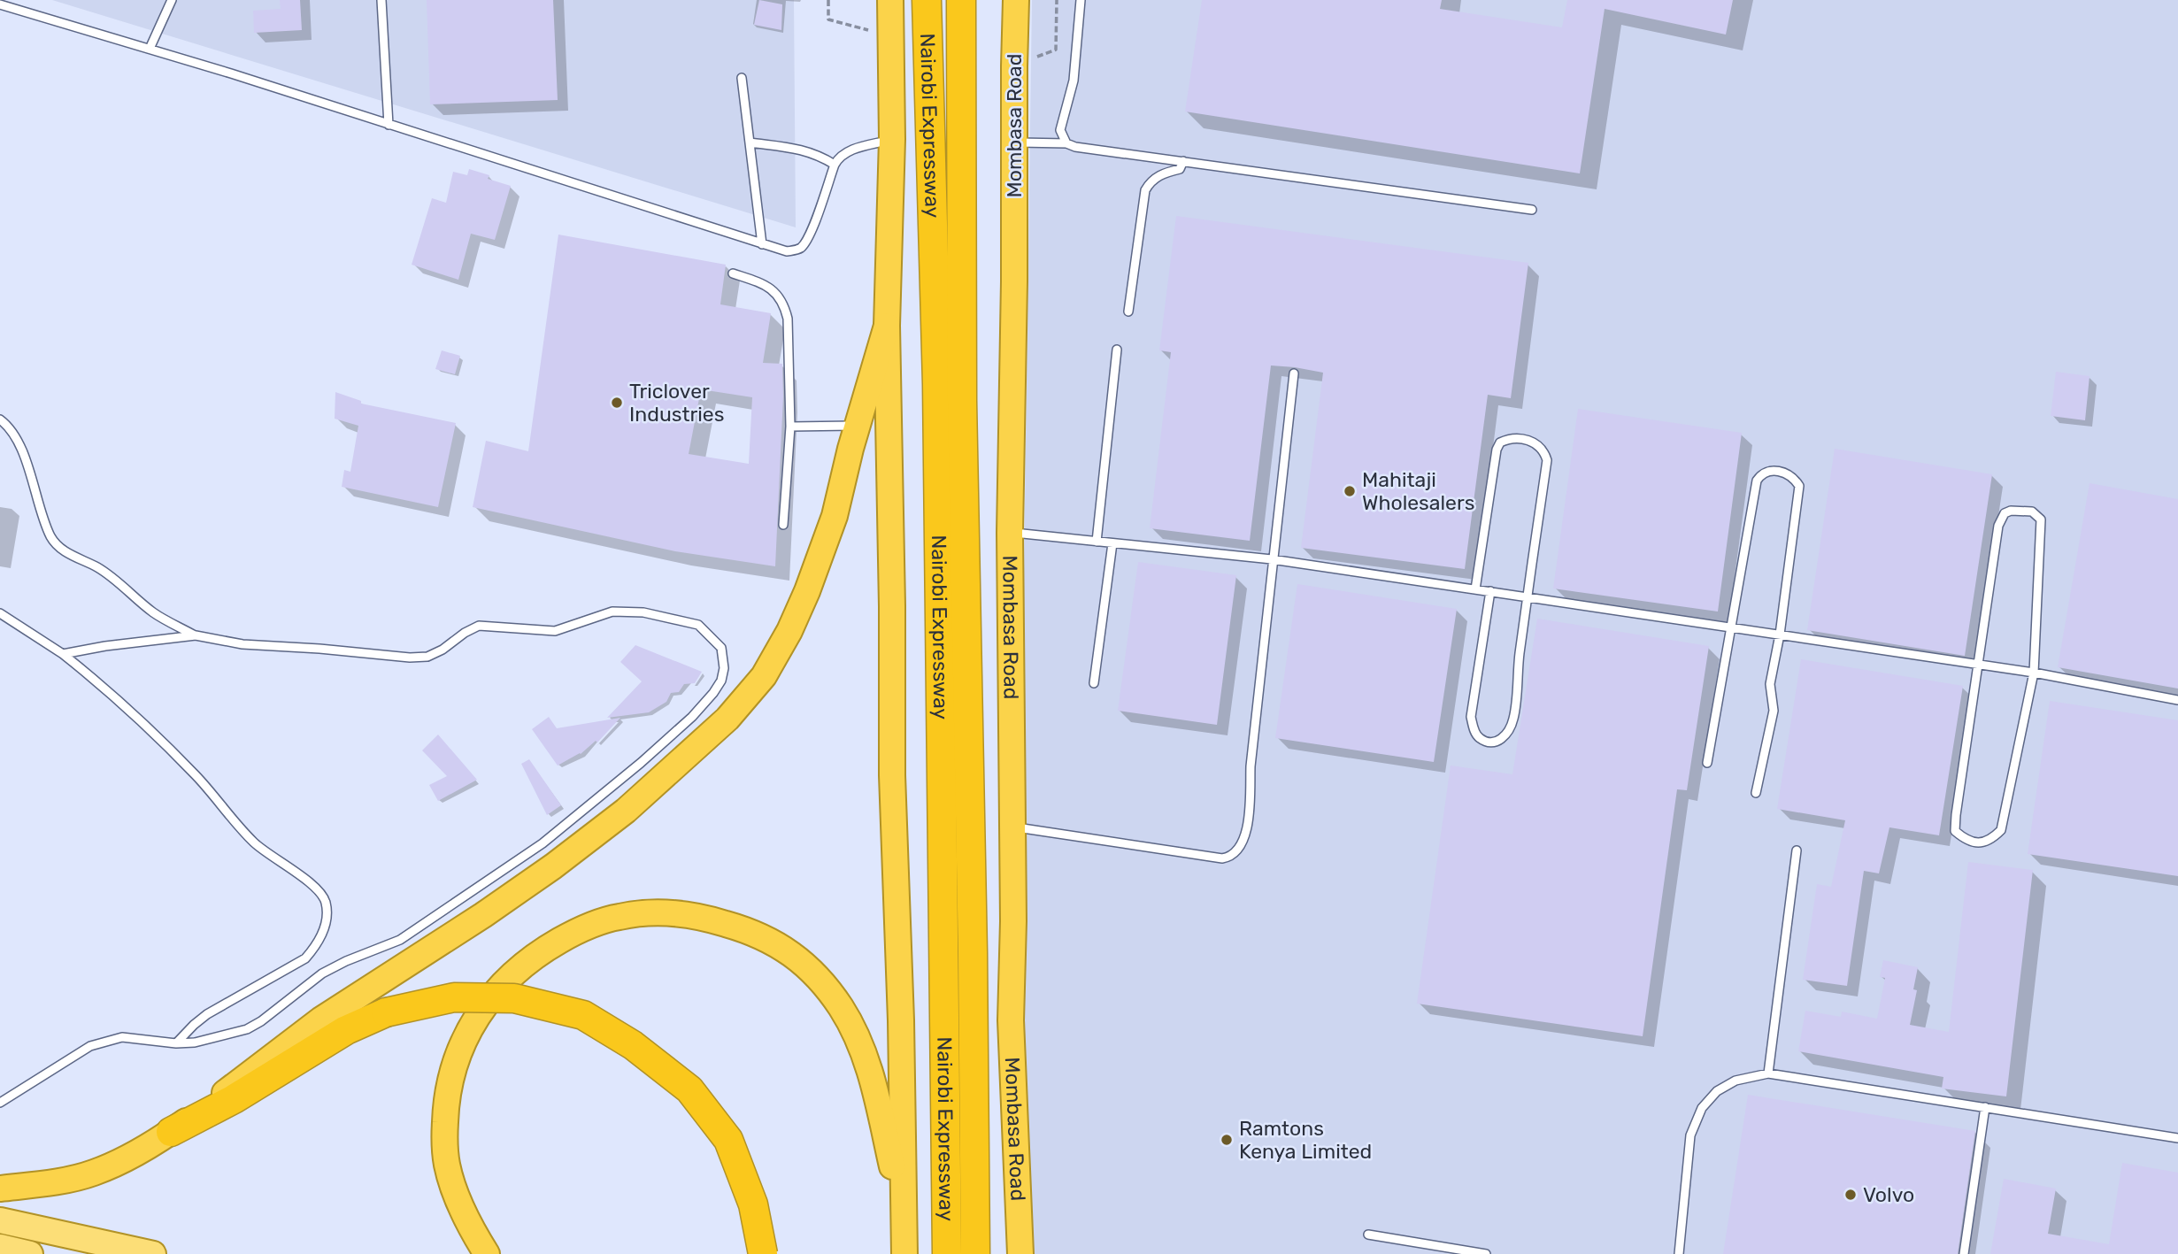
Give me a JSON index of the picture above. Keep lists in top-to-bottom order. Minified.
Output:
{"streets":{"highway":["Nairobi Expressway","Mombasa Road"]},"places":["Triclover Industries","Mahitaji Wholesalers","Ramtons Kenya Limited","Volvo"]}
